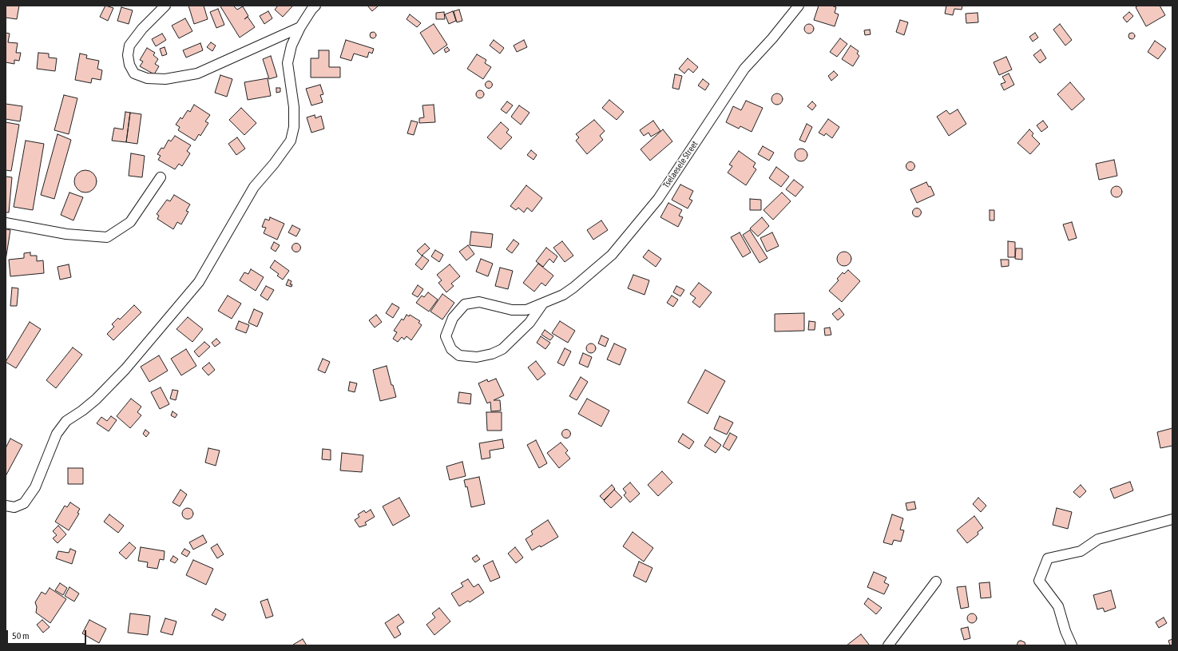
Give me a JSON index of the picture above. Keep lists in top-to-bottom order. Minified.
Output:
{"streets":{"street":["Tselaesele Street"]},"scale_bar":"50 m"}
